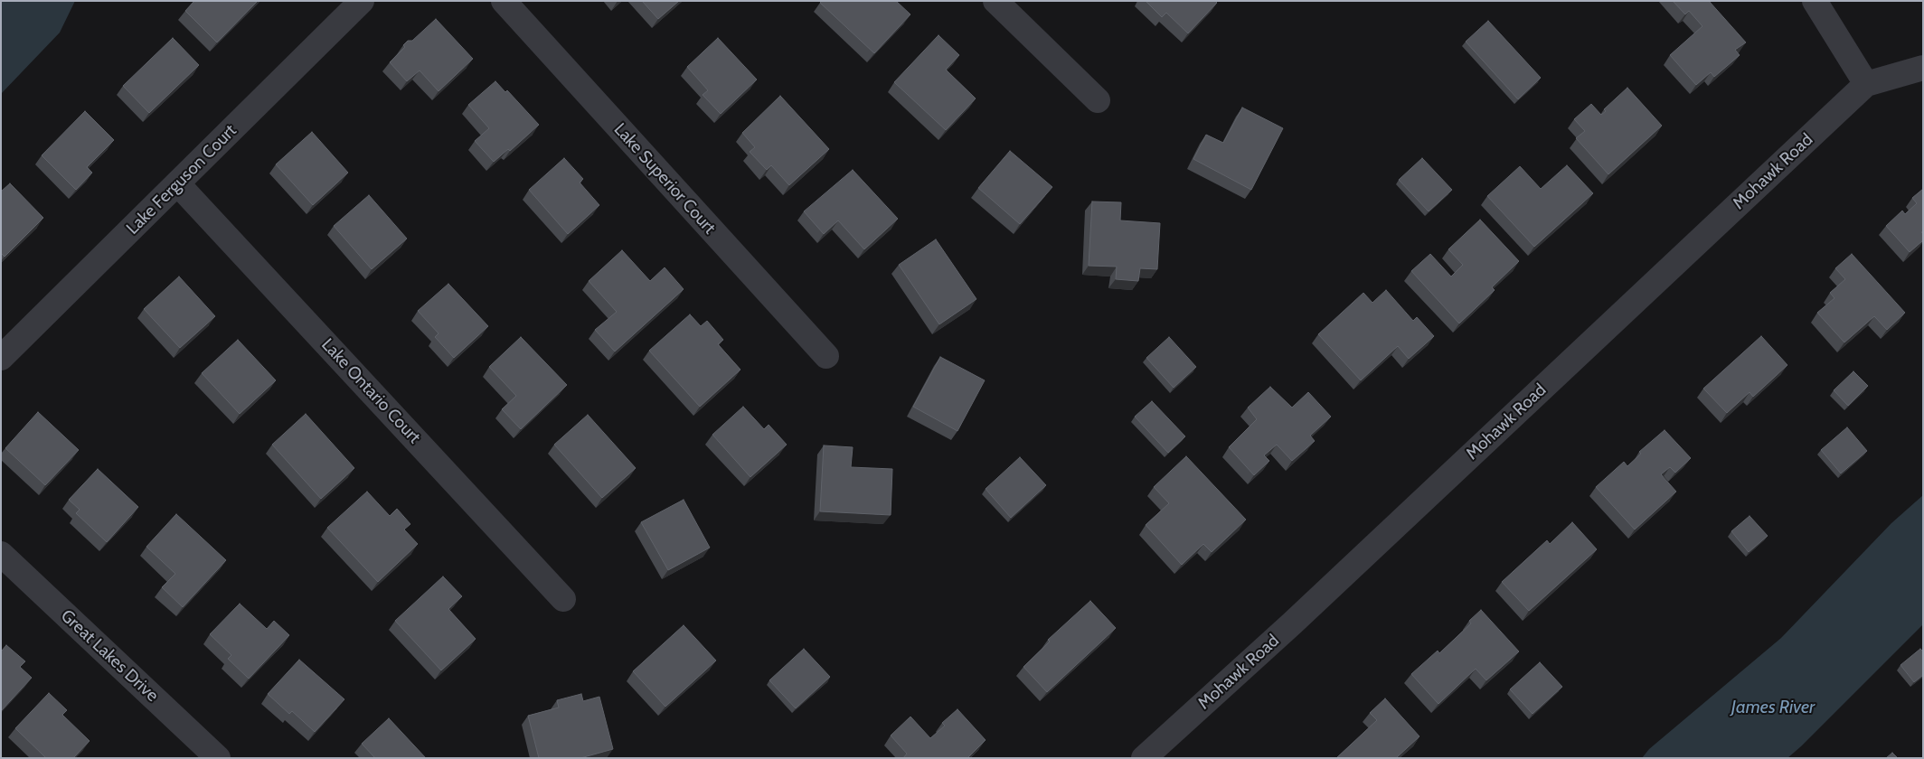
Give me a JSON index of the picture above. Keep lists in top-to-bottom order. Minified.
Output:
{"streets":{"street":["Mohawk Road","Lake Superior Court","Lake Ferguson Court","Lake Ontario Court","Great Lakes Drive"]},"crossings":[["Lake Ferguson Court","Lake Ontario Court"]],"water":["James River"]}
